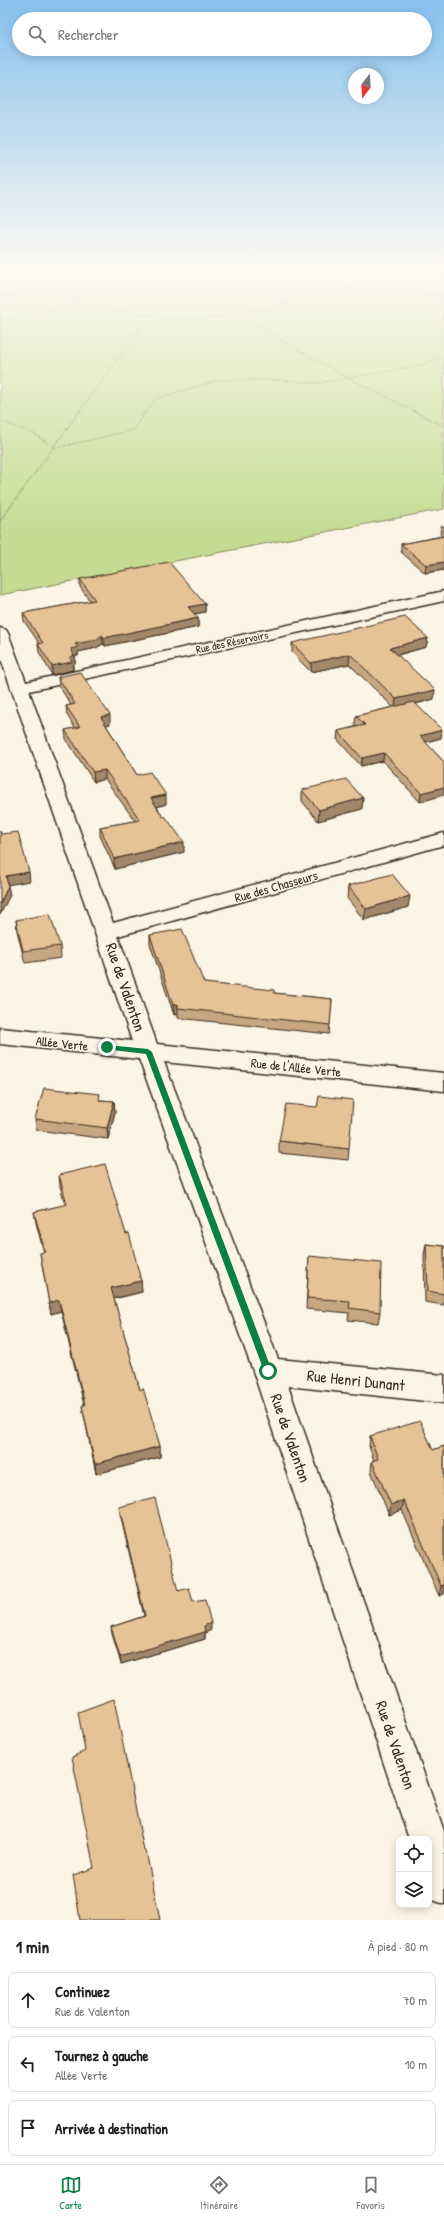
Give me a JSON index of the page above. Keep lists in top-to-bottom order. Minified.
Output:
{"streets":{"street":["Rue des Réservoirs","Rue des Chasseurs","Rue de Valenton","Allée Verte","Rue de l'Allée Verte","Rue Henri Dunant"]},"crossings":[["Rue des Réservoirs","Rue de Valenton"],["Rue des Chasseurs","Rue de Valenton"],["Rue de Valenton","Allée Verte"],["Rue de Valenton","Rue de l'Allée Verte"],["Rue de Valenton","Rue Henri Dunant"],["Allée Verte","Rue de l'Allée Verte"]],"north":"bottom","page":{"search":"Rechercher","heading":["1 min","À pied · 80 m"],"list":[["Continuez","Rue de Valenton","70 m"],["Tournez à gauche","Allée Verte","10 m"],"Arrivée à destination"],"nav":["Carte","Itinéraire","Favoris"]}}
